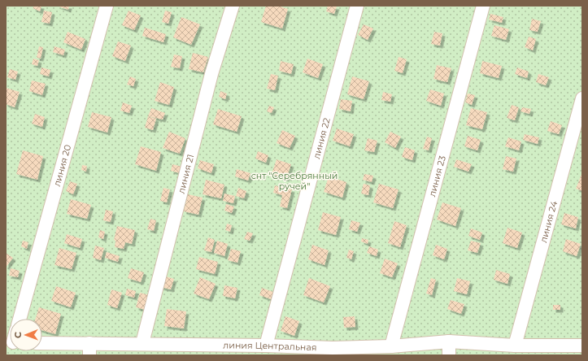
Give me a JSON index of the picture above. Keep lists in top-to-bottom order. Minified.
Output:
{"streets":{"street":["линия 22","линия 20","линия 21","линия 23","линия 24","линия Центральная"]},"crossings":[["линия 22","линия Центральная"],["линия 21","линия Центральная"],["линия 23","линия Центральная"],["линия 24","линия Центральная"]],"parks":["снт \"Серебрянный ручей\""],"north":"left"}
